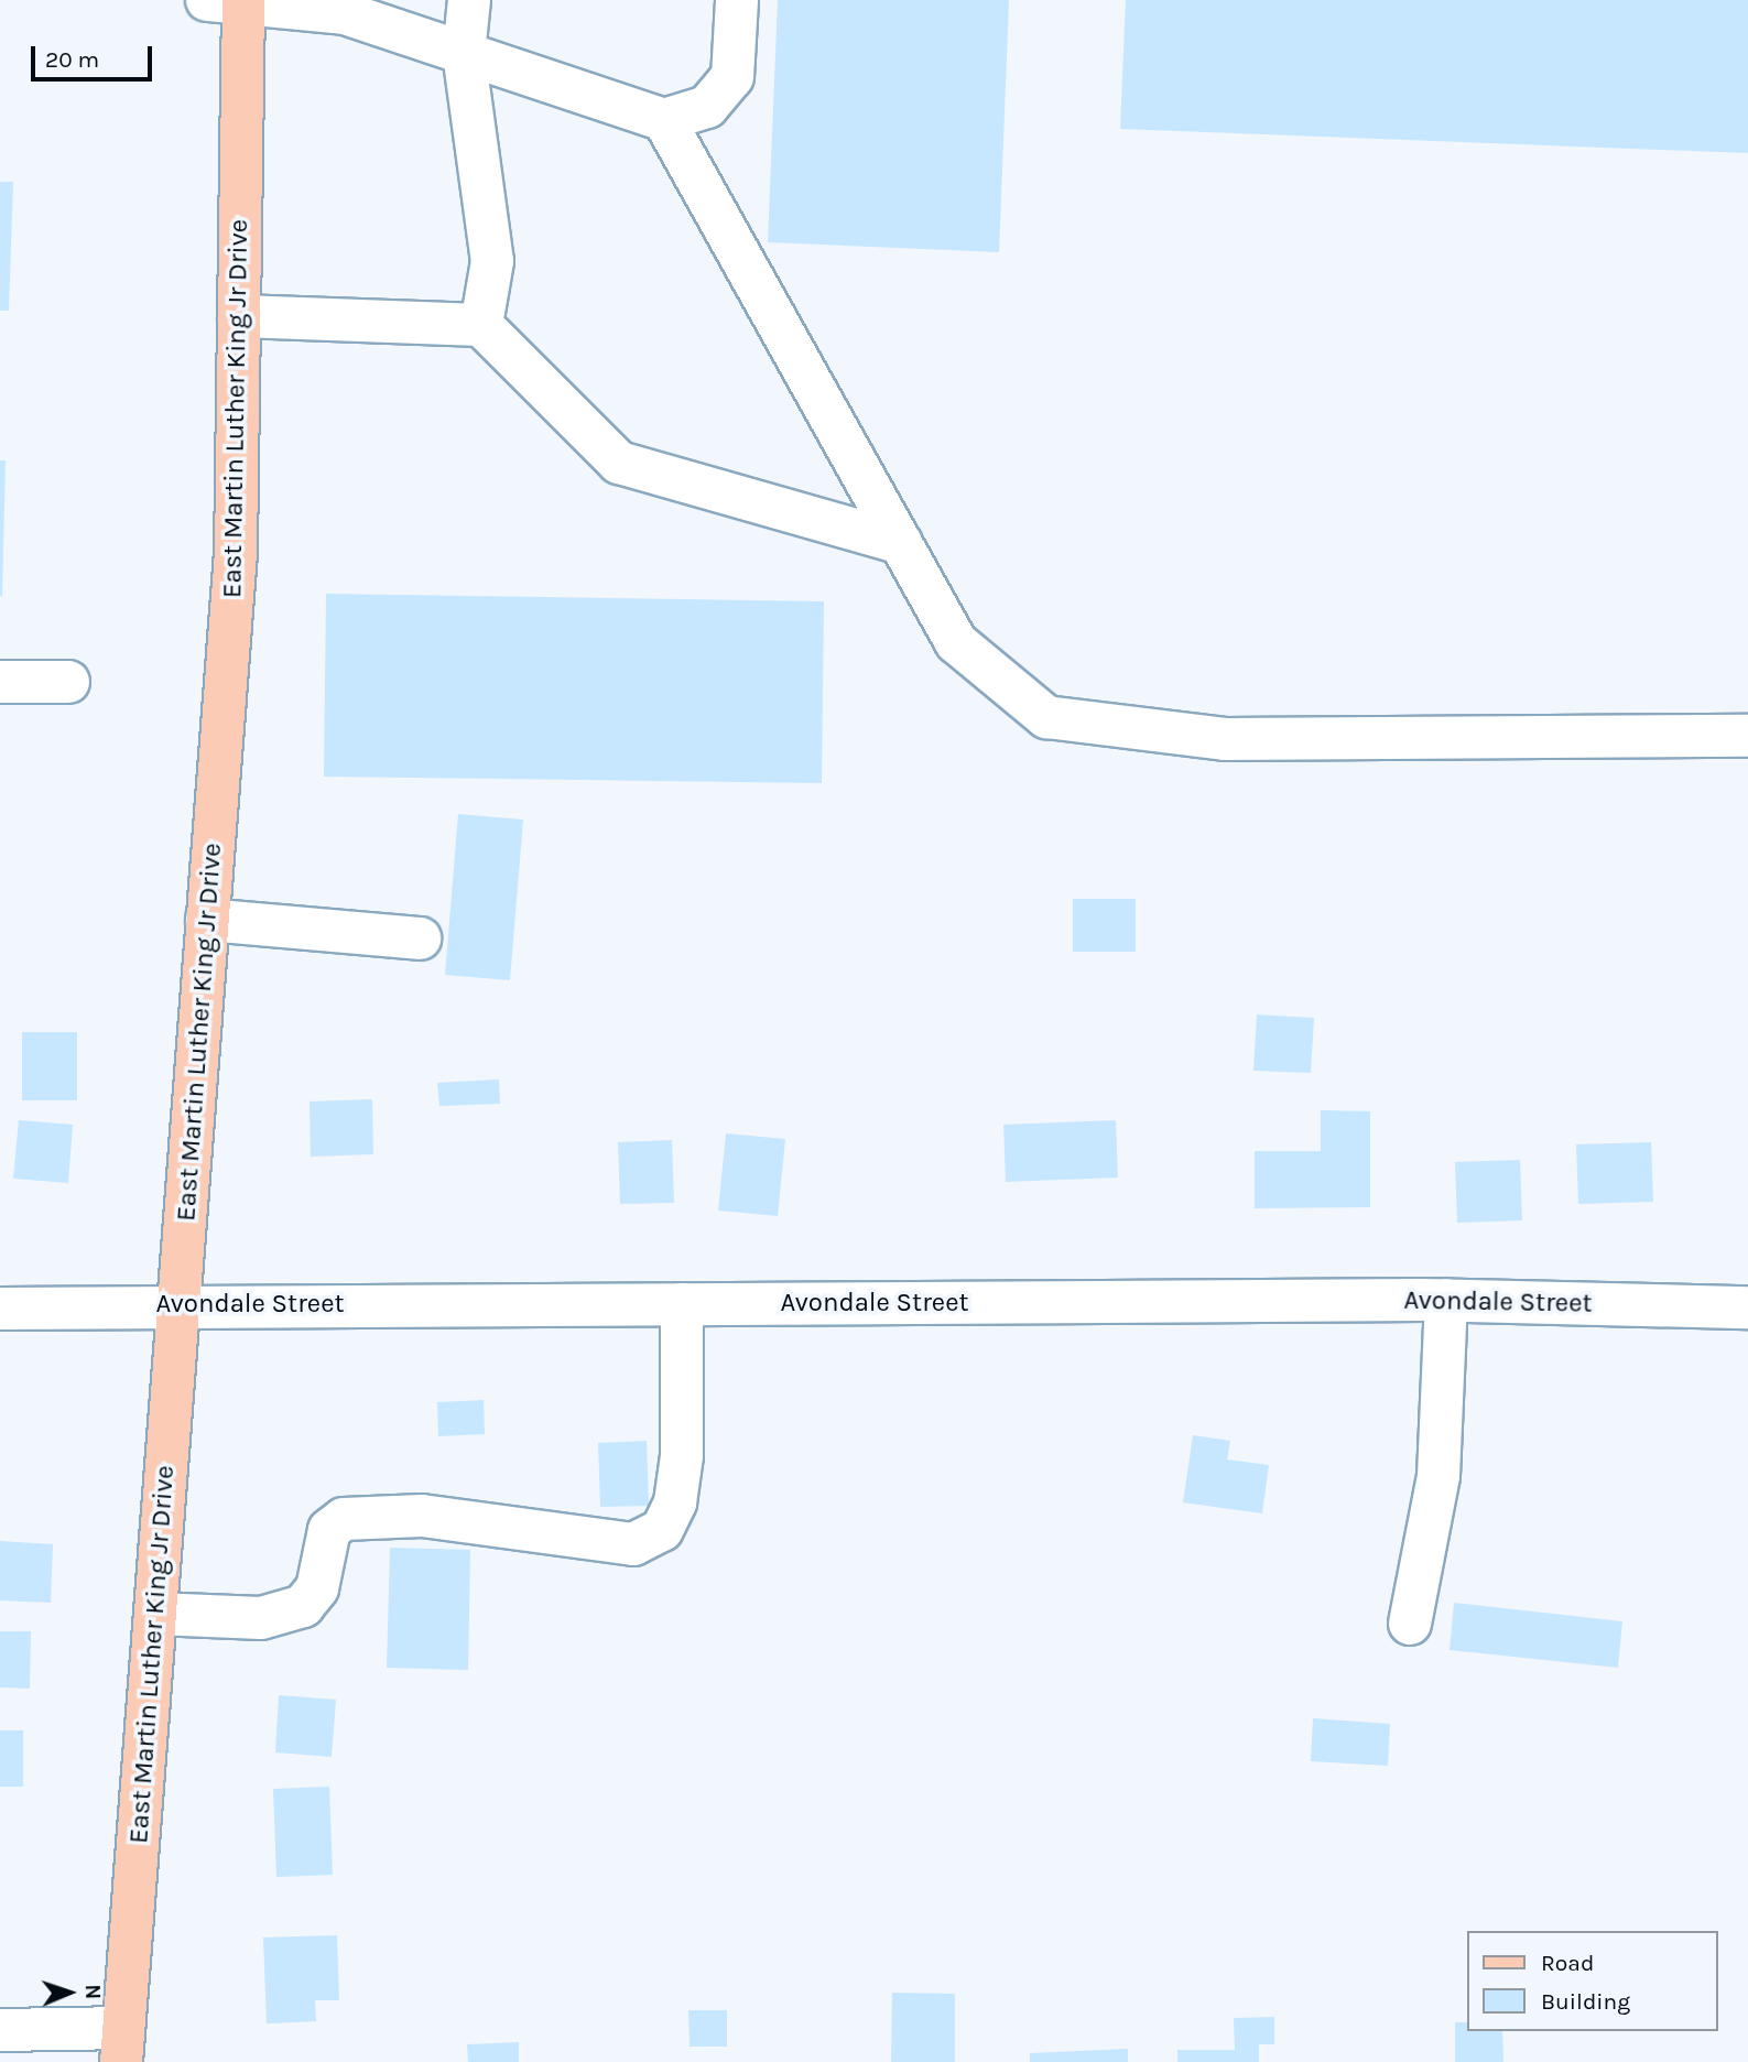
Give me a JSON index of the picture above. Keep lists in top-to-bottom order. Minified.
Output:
{"streets":{"main road":["East Martin Luther King Jr Drive"],"street":["Avondale Street"]},"crossings":[["East Martin Luther King Jr Drive","Avondale Street"]],"legend":["Road","Building"],"scale_bar":"20 m","north":"right"}
